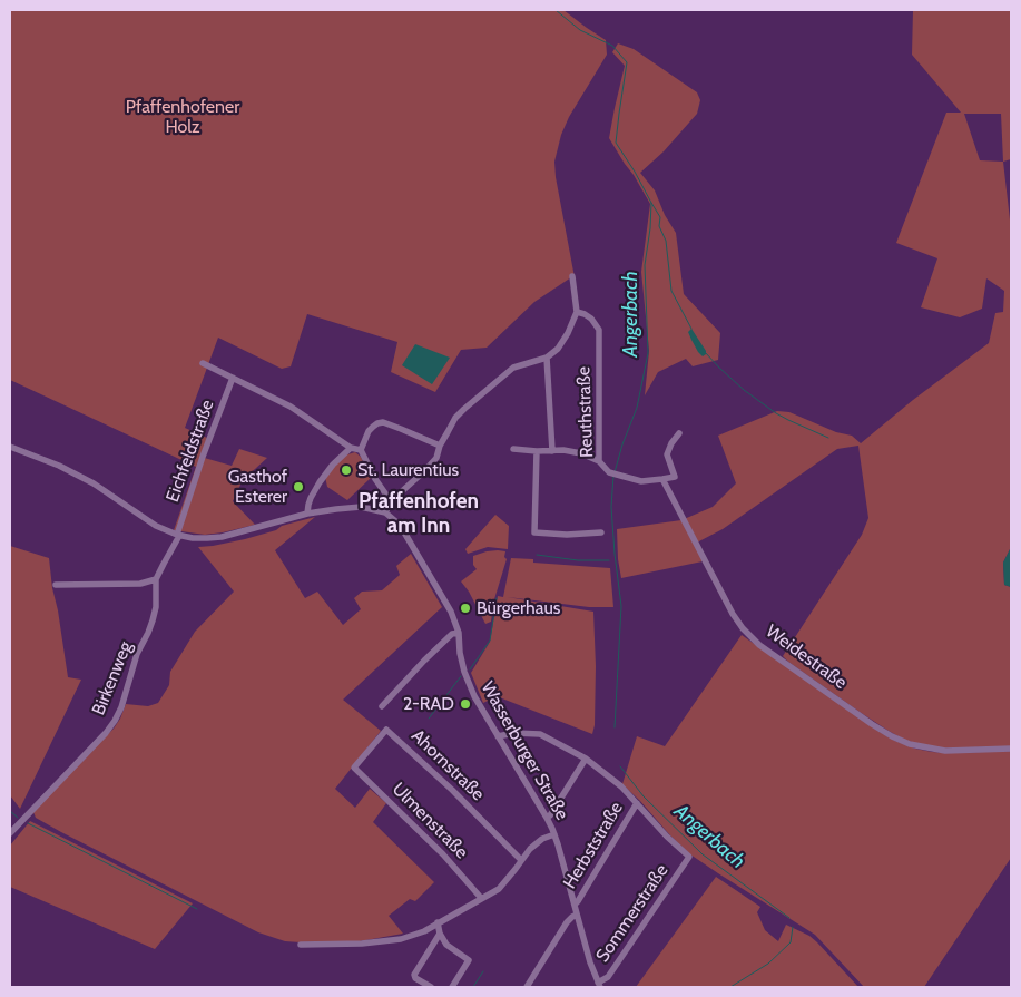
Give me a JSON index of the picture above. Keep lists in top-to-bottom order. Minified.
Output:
{"streets":{"street":["Reuthstraße","Eichfeldstraße","Weidestraße","Birkenweg","Wasserburger Straße","Ahornstraße","Ulmenstraße","Herbststraße","Sommerstraße"]},"crossings":[["Reuthstraße","Weidestraße"],["Eichfeldstraße","Birkenweg"],["Wasserburger Straße","Herbststraße"],["Wasserburger Straße","Sommerstraße"],["Ahornstraße","Ulmenstraße"],["Herbststraße","Sommerstraße"]],"districts":["Pfaffenhofen am Inn"],"water":["Angerbach"],"parks":["Pfaffenhofener Holz"],"places":["St. Laurentius","Gasthof Esterer","Bürgerhaus","2-RAD"]}
